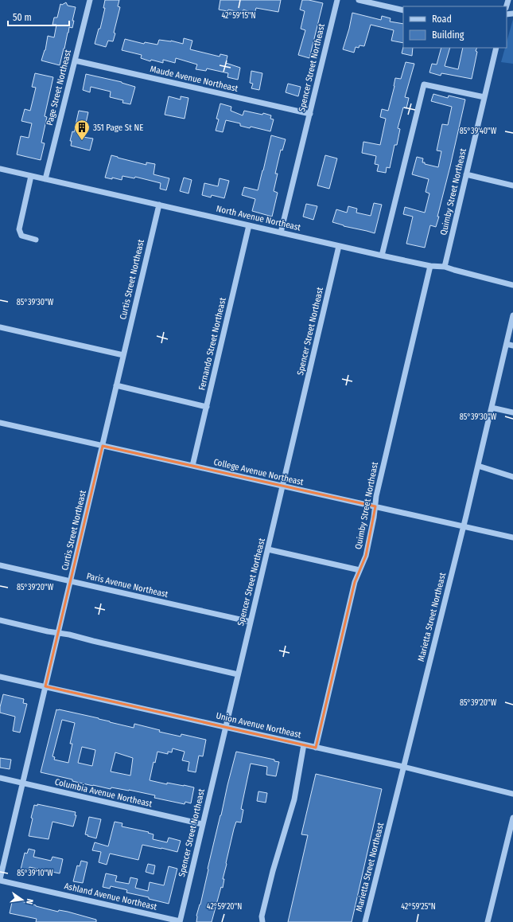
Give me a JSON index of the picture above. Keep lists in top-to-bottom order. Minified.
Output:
{"streets":{"street":["Spencer Street Northeast","Maude Avenue Northeast","Page Street Northeast","Quimby Street Northeast","North Avenue Northeast","Curtis Street Northeast","Fernando Street Northeast","College Avenue Northeast","Paris Avenue Northeast","Marietta Street Northeast","Union Avenue Northeast","Columbia Avenue Northeast","Ashland Avenue Northeast"]},"crossings":[["Spencer Street Northeast","Maude Avenue Northeast"],["Spencer Street Northeast","North Avenue Northeast"],["Spencer Street Northeast","College Avenue Northeast"],["Spencer Street Northeast","Paris Avenue Northeast"],["Spencer Street Northeast","Union Avenue Northeast"],["Spencer Street Northeast","Columbia Avenue Northeast"],["Spencer Street Northeast","Ashland Avenue Northeast"],["Maude Avenue Northeast","Page Street Northeast"],["Page Street Northeast","North Avenue Northeast"],["Quimby Street Northeast","North Avenue Northeast"],["Quimby Street Northeast","College Avenue Northeast"],["Quimby Street Northeast","Union Avenue Northeast"],["North Avenue Northeast","Curtis Street Northeast"],["North Avenue Northeast","Fernando Street Northeast"],["Curtis Street Northeast","College Avenue Northeast"],["Curtis Street Northeast","Paris Avenue Northeast"],["Curtis Street Northeast","Union Avenue Northeast"],["Curtis Street Northeast","Columbia Avenue Northeast"],["Curtis Street Northeast","Ashland Avenue Northeast"],["Fernando Street Northeast","College Avenue Northeast"],["College Avenue Northeast","Marietta Street Northeast"],["Marietta Street Northeast","Union Avenue Northeast"]],"places":{"building":["351 Page St NE"]},"legend":["Road","Building"],"scale_bar":"50 m","north":"right","coordinates":["42°59'15\"N","85°39'40\"W","85°39'30\"W","85°39'20\"W","85°39'10\"W","42°59'20\"N","42°59'25\"N"]}
